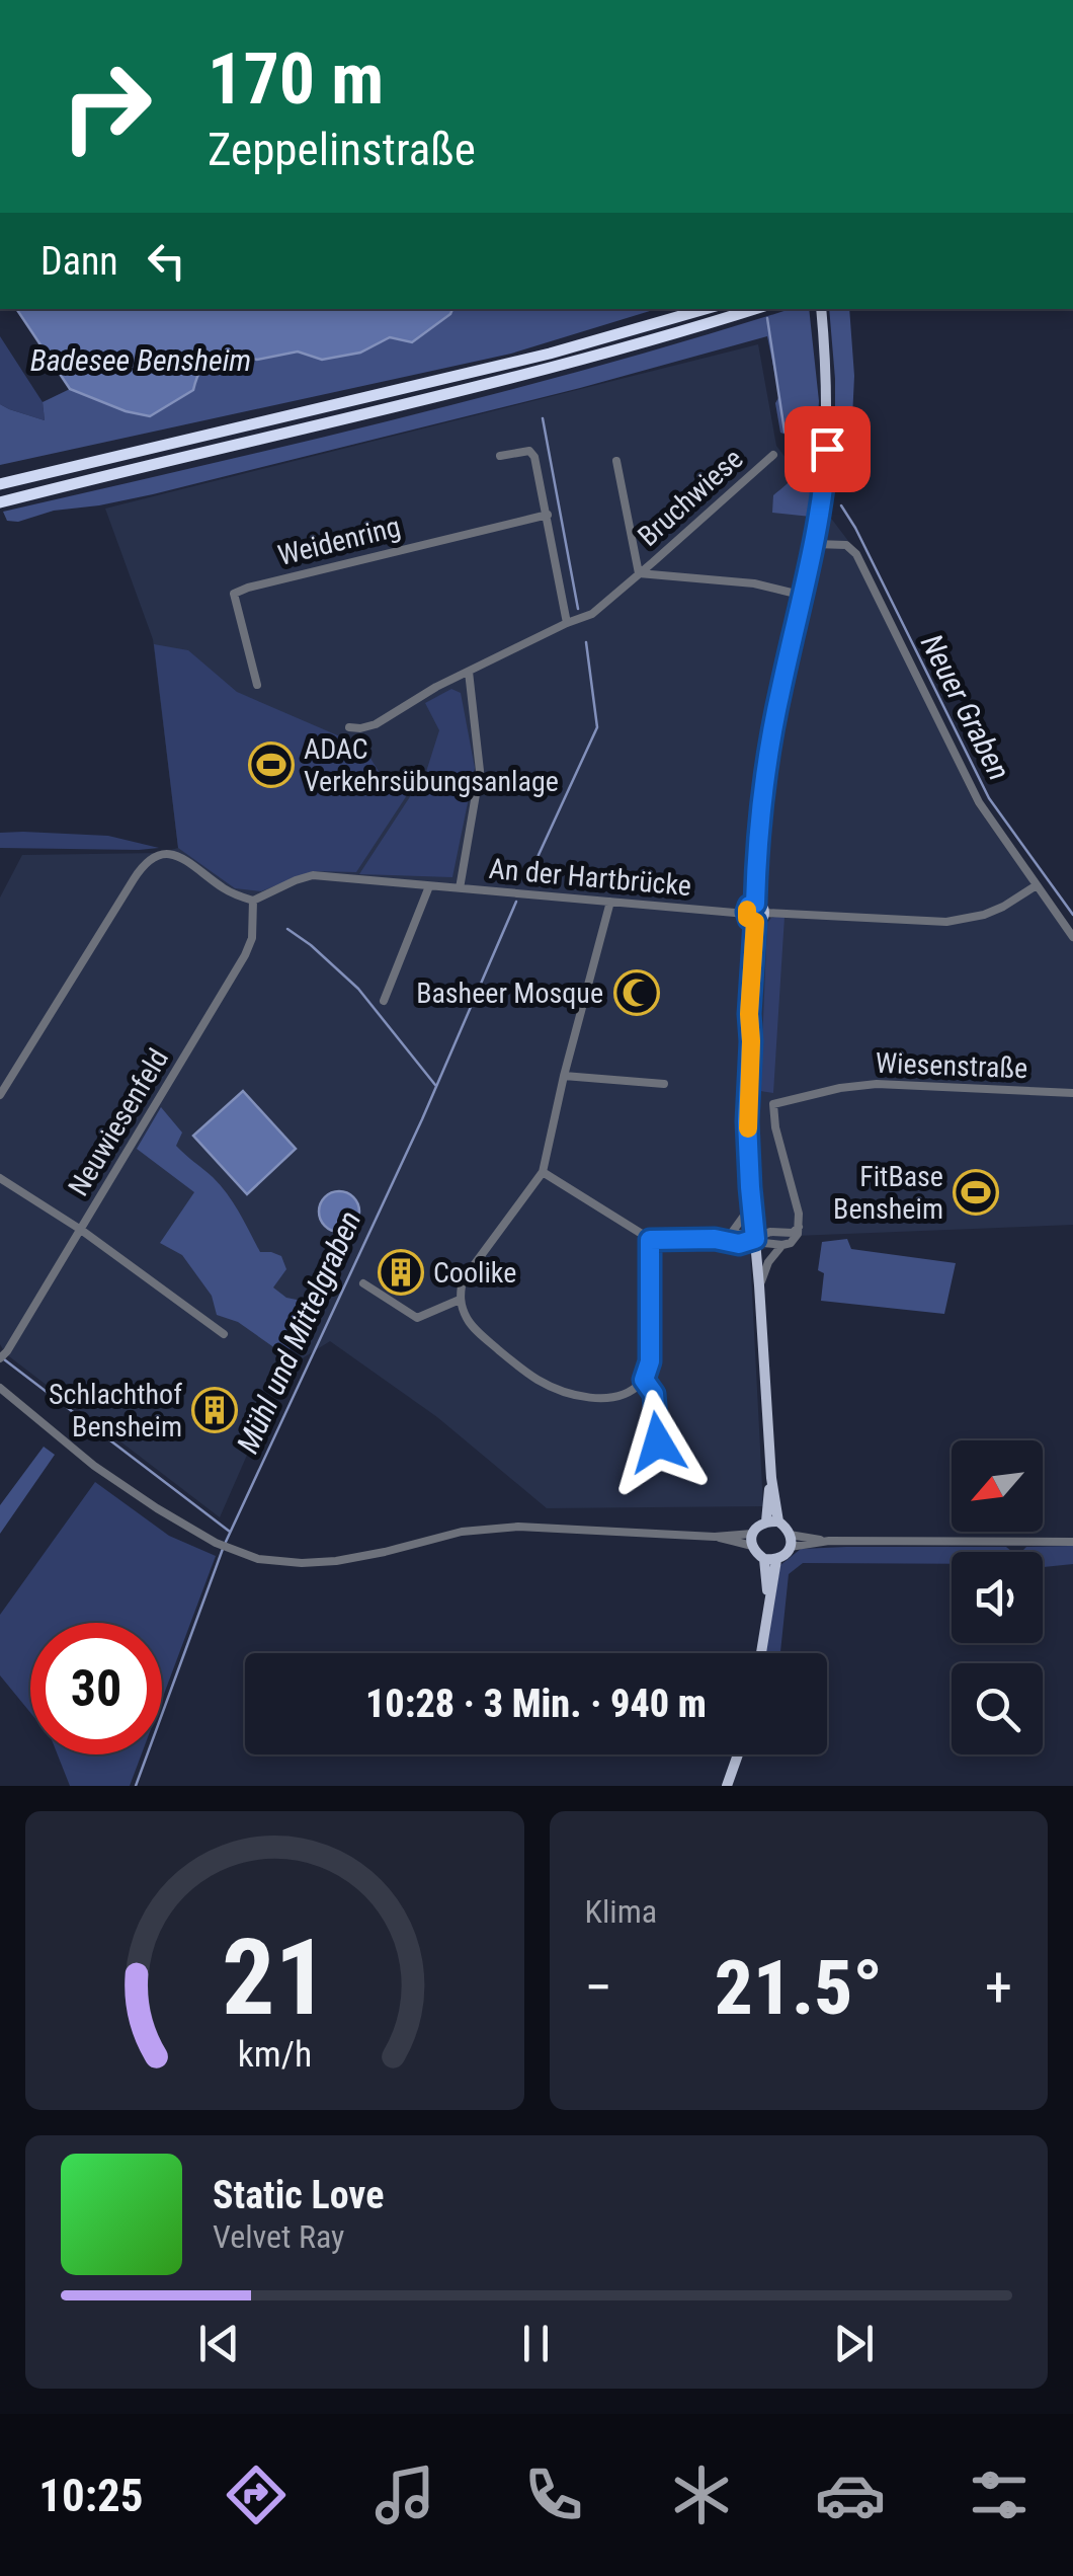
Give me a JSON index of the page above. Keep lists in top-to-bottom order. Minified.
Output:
{"streets":{"street":["Bruchwiese","Weidenring","An der Hartbrücke","Wiesenstraße","Neuwiesenfeld"]},"crossings":[["An der Hartbrücke","Neuwiesenfeld"]],"water":["Badesee Bensheim","Neuer Graben","Mühl und Mittelgraben"],"places":{"sports":["ADAC Verkehrsübungsanlage","FitBase Bensheim"],"mosque":["Basheer Mosque"],"building":["Coolike","Schlachthof Bensheim"]},"north":"bottom left","page":{"turn":["170 m","Zeppelinstraße"],"then":"Dann","limit":"30","trip":"10:28 · 3 Min. · 940 m","tile":"Klima","heat":["−","21.5°","+"],"song":["Static Love","Velvet Ray"],"tabs":"10:25","gauge":["21","km/h"]}}
